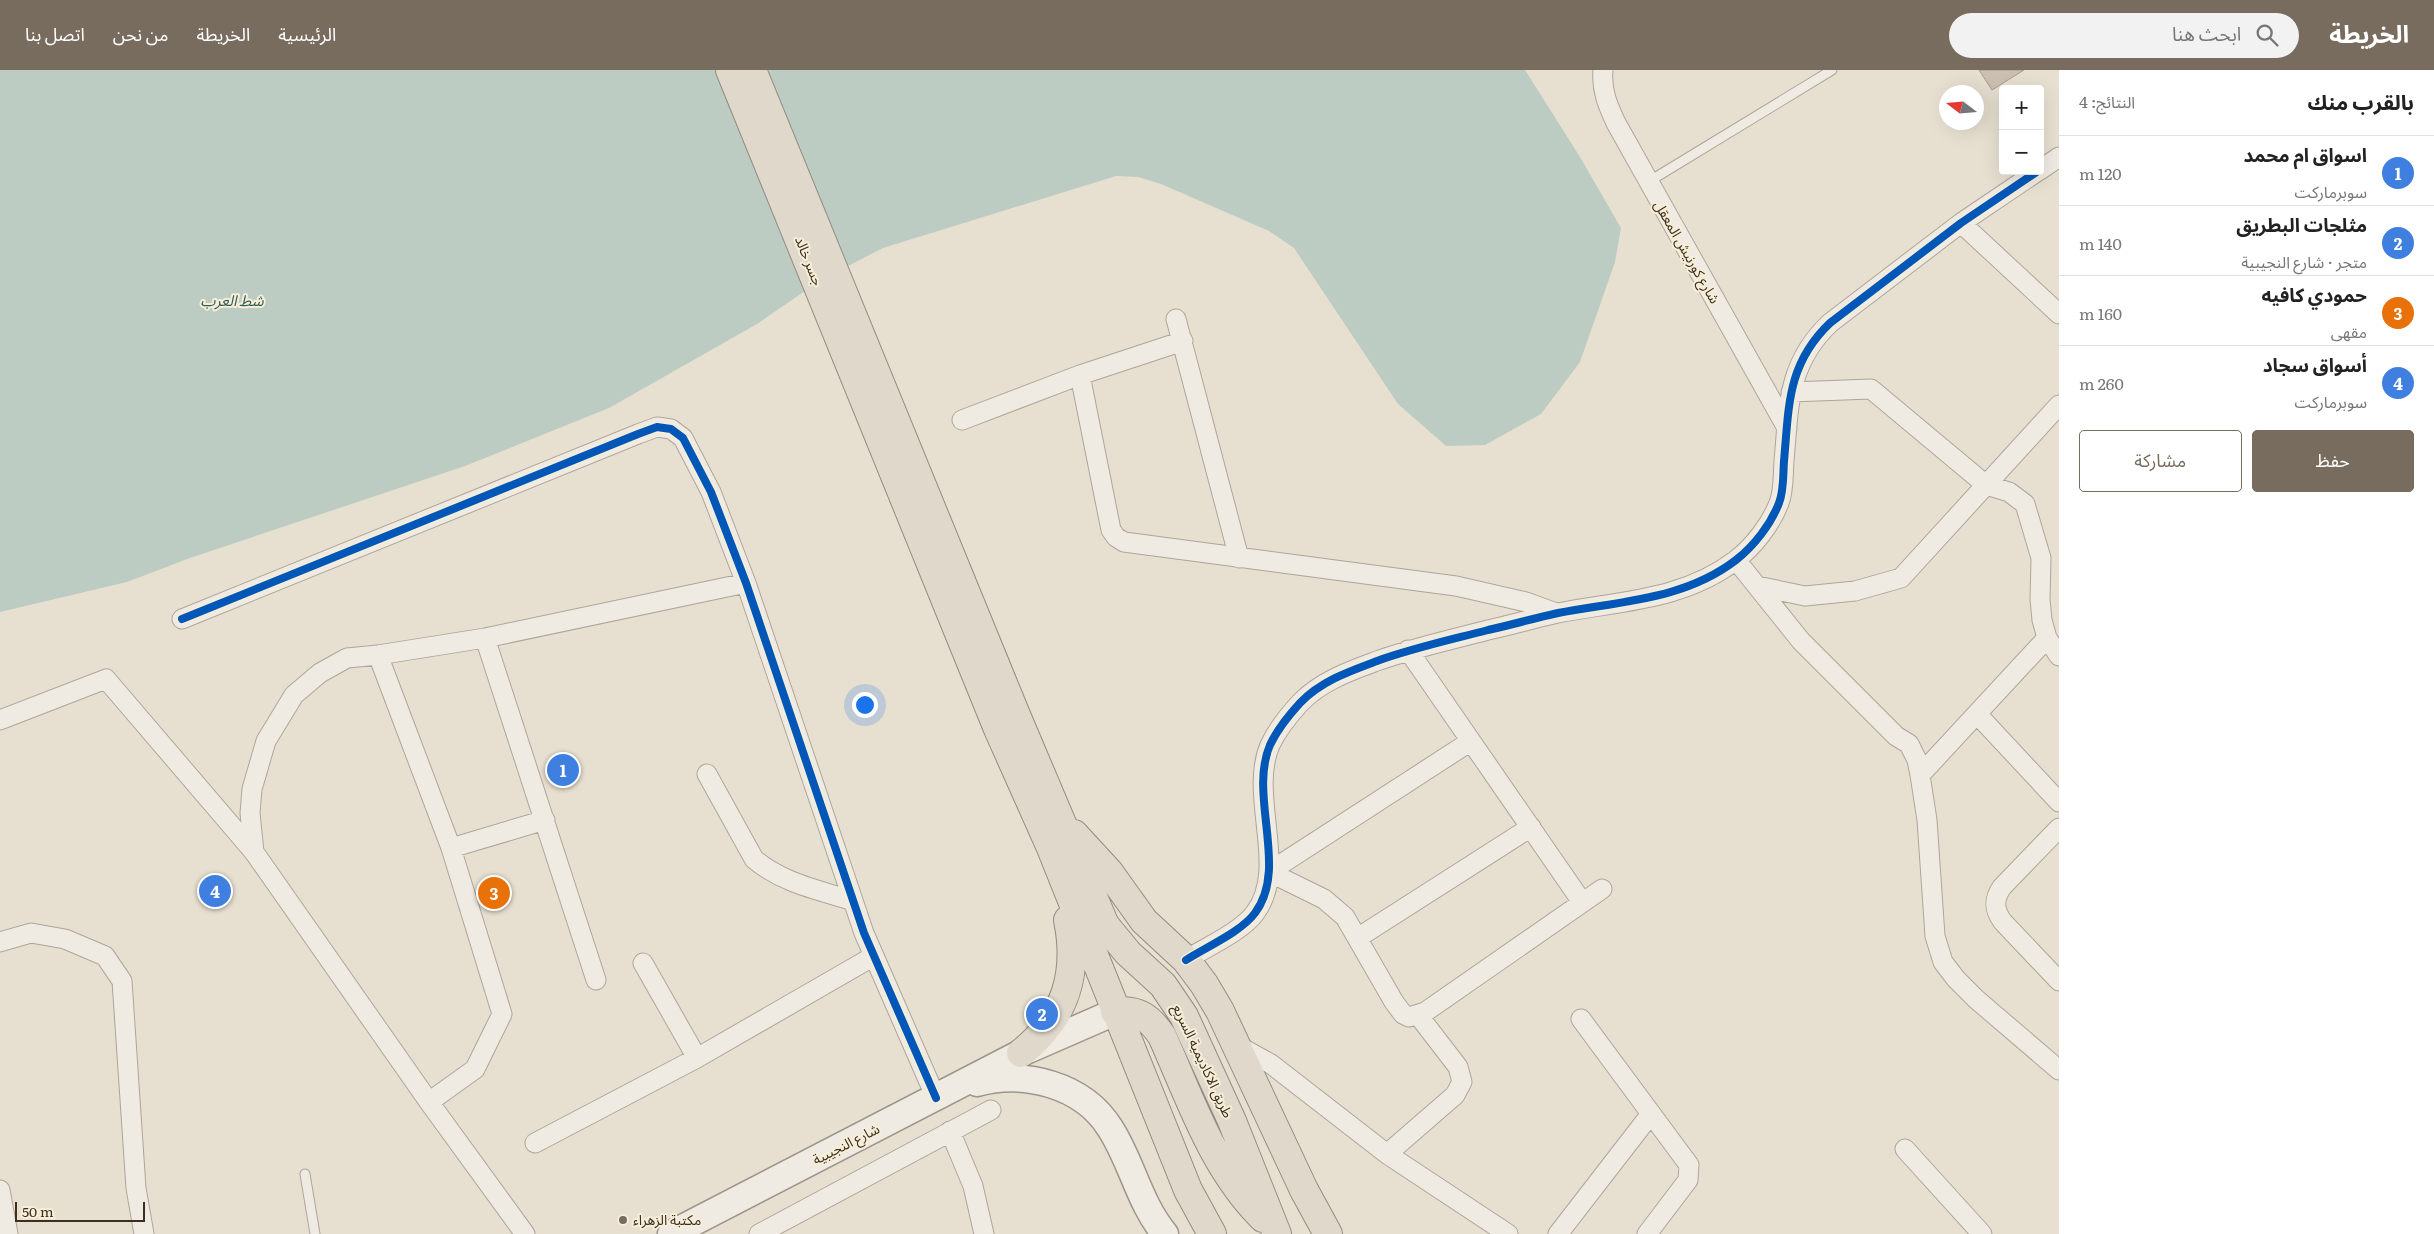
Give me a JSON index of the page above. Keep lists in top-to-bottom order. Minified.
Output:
{"streets":{"highway":["جسر خالد","طريق الاكاديمية السريع"],"main road":["شارع النجيبية"],"street":["شارع كورنيش المعقل"]},"water":["شط العرب"],"places":["مكتبة الزهراء"],"scale_bar":"50 m","north":"left","page":{"header":"الخريطة","search":"ابحث هنا","nav":["الرئيسية","الخريطة","من نحن","اتصل بنا"],"heading":["بالقرب منك","النتائج: 4"],"map_buttons":["+","−"],"list":[{"mark":"1","name":"اسواق ام محمد","note":"سوبرماركت","value":"120 m"},{"mark":"2","name":"مثلجات البطريق","note":"متجر · شارع النجيبية","value":"140 m"},{"mark":"3","name":"حمودي كافيه","note":"مقهى","value":"160 m"},{"mark":"4","name":"أسواق سجاد","note":"سوبرماركت","value":"260 m"}],"buttons":["حفظ","مشاركة"],"pins":["1","4","3","2"],"scale":"50 m"}}
